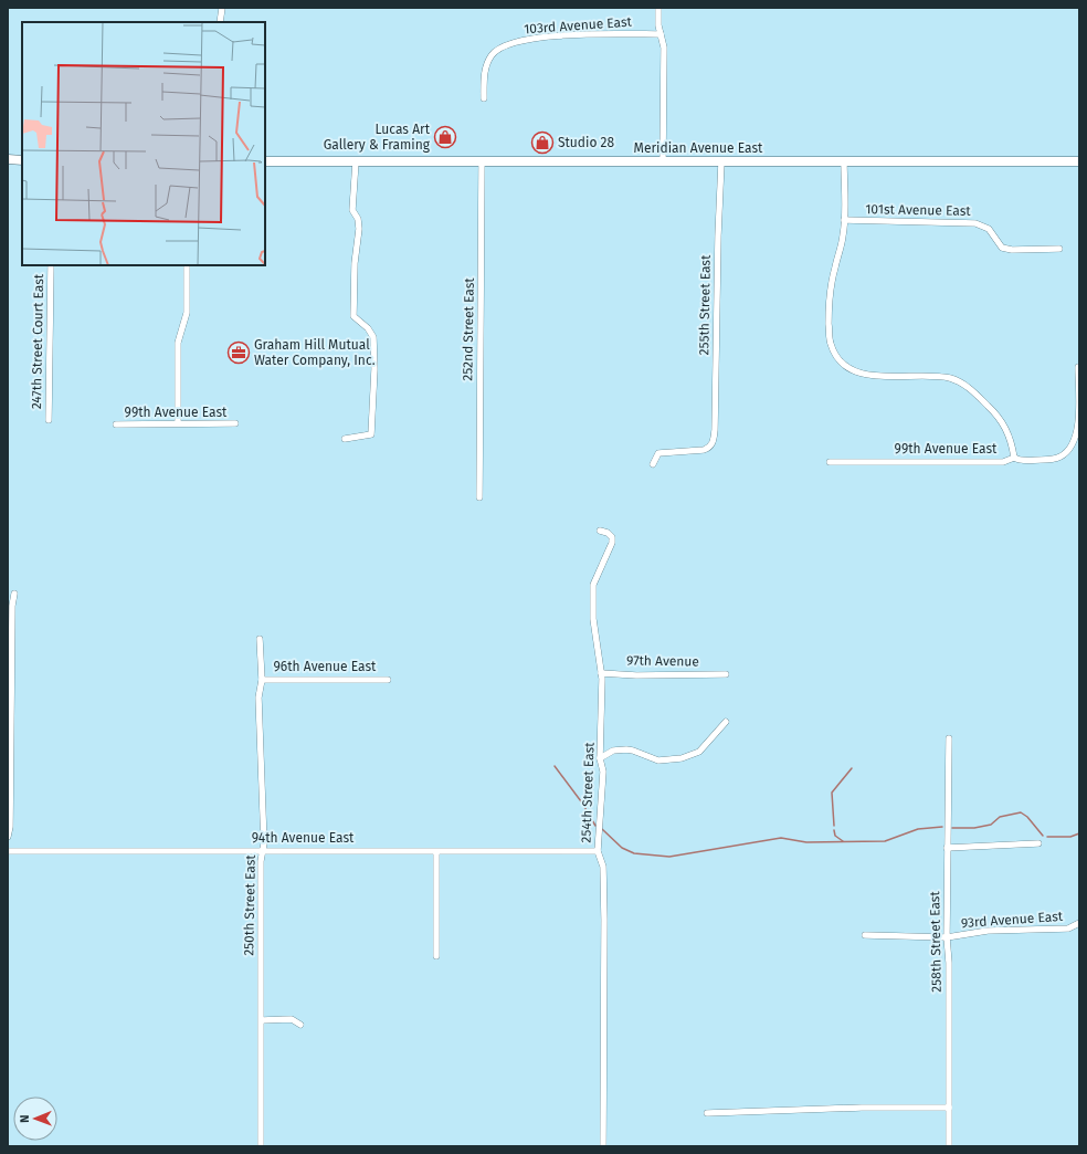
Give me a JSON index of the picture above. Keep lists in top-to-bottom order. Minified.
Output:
{"streets":{"main road":["Meridian Avenue East"],"street":["103rd Avenue East","101st Avenue East","255th Street East","252nd Street East","247th Street Court East","99th Avenue East","97th Avenue","96th Avenue East","254th Street East","94th Avenue East","250th Street East","93rd Avenue East","258th Street East"]},"crossings":[["Meridian Avenue East","255th Street East"],["Meridian Avenue East","252nd Street East"],["97th Avenue","254th Street East"],["96th Avenue East","250th Street East"],["254th Street East","94th Avenue East"],["94th Avenue East","250th Street East"],["93rd Avenue East","258th Street East"]],"places":{"shop":["Lucas Art Gallery & Framing","Studio 28"],"office":["Graham Hill Mutual Water Company, Inc."]},"north":"left"}
